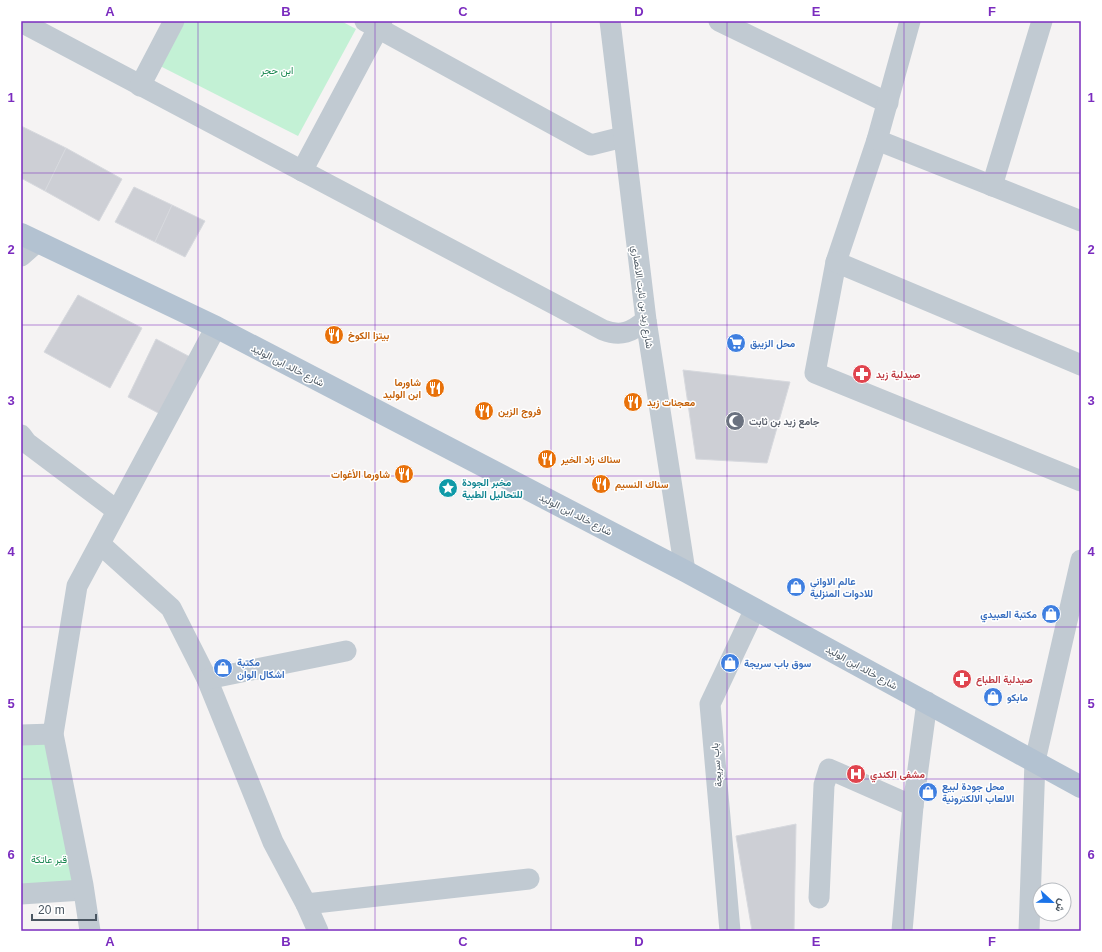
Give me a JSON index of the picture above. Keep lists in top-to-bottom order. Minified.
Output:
{"streets":{"main road":["شارع خالد ابن الوليد"],"street":["شارع زيد بن ثابت الانصاري","باب سريجة"]},"crossings":[["شارع زيد بن ثابت الانصاري","شارع خالد ابن الوليد"],["شارع خالد ابن الوليد","باب سريجة"]],"parks":["ابن حجر","قبر عاتكة"],"places":{"restaurant":["بيتزا الكوخ","شاورما ابن الوليد","معجنات زيد","فروج الزين","سناك زاد الخير","شاورما الأغوات","سناك النسيم"],"supermarket":["محل الزيبق"],"pharmacy":["صيدلية زيد","صيدلية الطباع"],"mosque":["جامع زيد بن ثابت"],"place":["مخبر الجودة للتحاليل الطبية"],"shop":["عالم الاواني للادوات المنزلية","مكتبة العبيدي","سوق باب سريجة","مكتبة اشكال الوان","مابكو","محل جودة لبيع الالعاب الالكترونية"],"hospital":["مشفى الكندي"]},"scale_bar":"20 m","north":"right","grid":{"columns":["A","B","C","D","E","F"],"rows":["1","2","3","4","5","6"]}}
